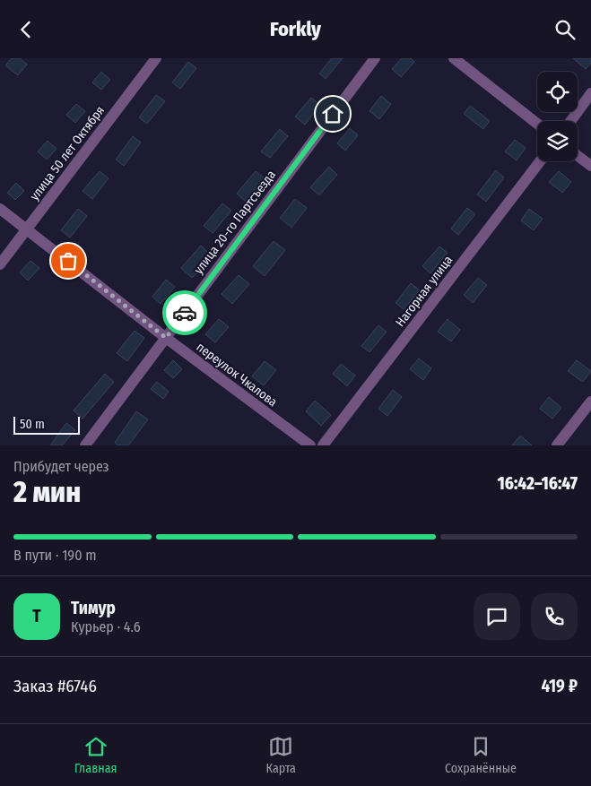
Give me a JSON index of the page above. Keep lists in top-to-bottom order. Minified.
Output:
{"streets":{"street":["улица 50 лет Октября","улица 20-го Партсъезда","Нагорная улица","переулок Чкалова"]},"crossings":[["улица 50 лет Октября","переулок Чкалова"],["улица 20-го Партсъезда","переулок Чкалова"]],"scale_bar":"50 m","page":{"header":"Forkly","scale":"50 m","heading":["2 мин","Прибудет через","16:42–16:47"],"panel":["Тимур","Курьер · 4.6","Заказ #6746","419 ₽"],"bar":"В пути · 190 m","round":"Т","tabs":["Главная","Карта","Сохранённые"]}}
